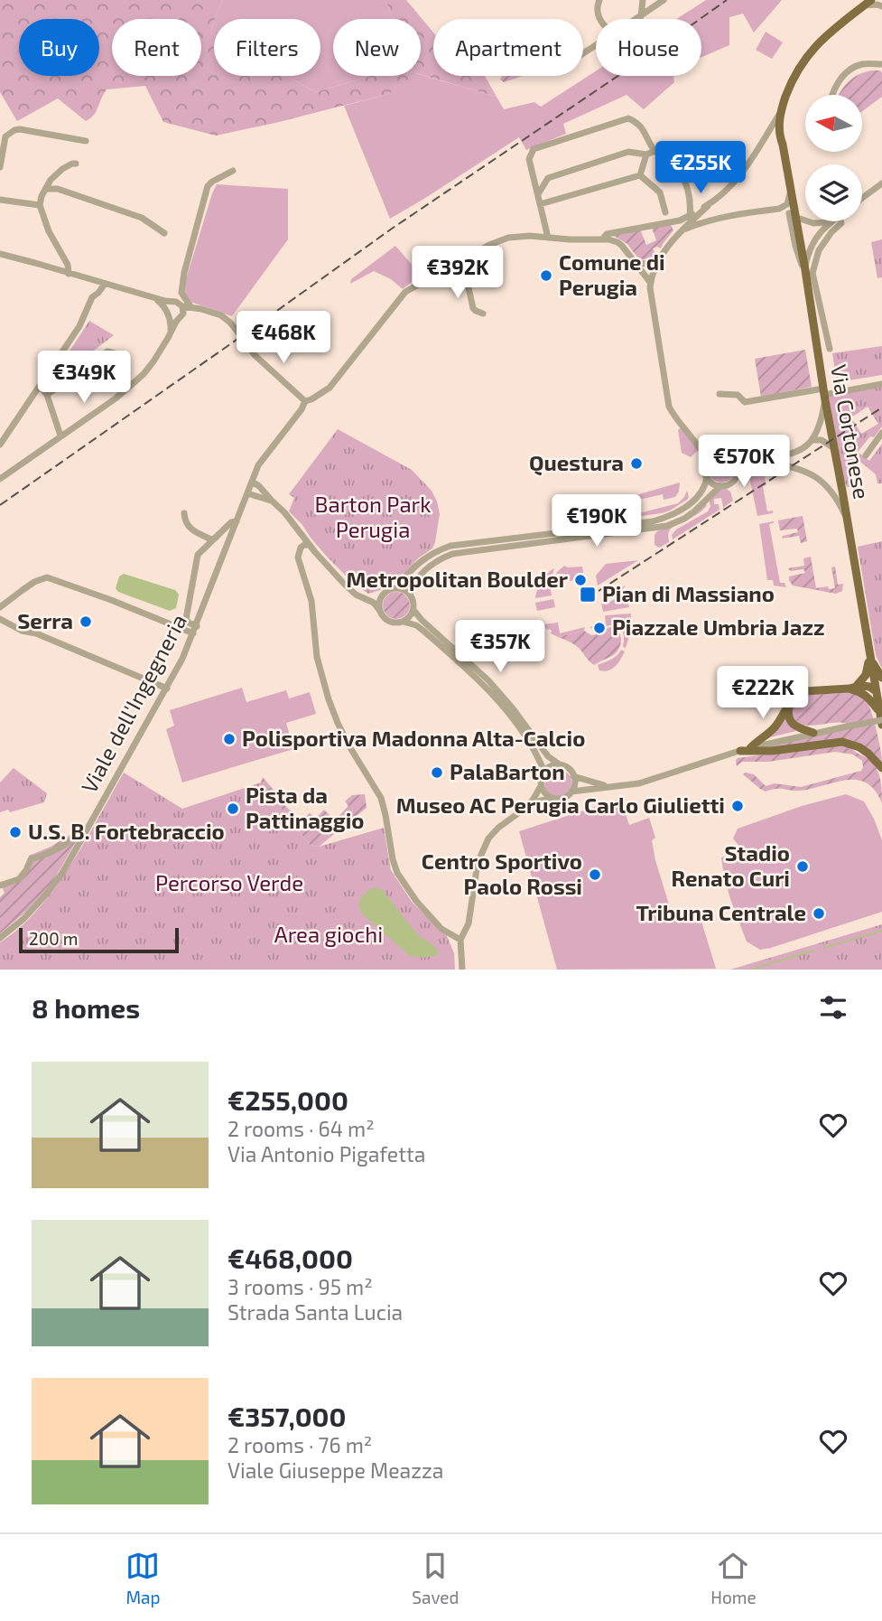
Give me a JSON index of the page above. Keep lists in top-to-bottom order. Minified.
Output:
{"streets":{"main road":["Via Cortonese"],"street":["Viale dell'Ingegneria"]},"parks":["Barton Park Perugia","Percorso Verde","Area giochi"],"places":{"other":["Comune di Perugia","Questura","Metropolitan Boulder","Serra","Piazzale Umbria Jazz","Polisportiva Madonna Alta-Calcio","PalaBarton","Museo AC Perugia Carlo Giulietti","Pista da Pattinaggio","U.S. B. Fortebraccio","Stadio Renato Curi","Centro Sportivo Paolo Rossi","Tribuna Centrale"],"transit":["Pian di Massiano"]},"scale_bar":"200 m","north":"left","page":{"chip":["Buy","Rent","Filters","New","Apartment","House"],"price":["€255K","€392K","€468K","€349K","€570K","€190K","€357K","€222K"],"scale":"200 m","heading":"8 homes","list":[{"name":"€255,000","note":"2 rooms · 64 m² · Via Antonio Pigafetta"},{"name":"€468,000","note":"3 rooms · 95 m² · Strada Santa Lucia"},{"name":"€357,000","note":"2 rooms · 76 m² · Viale Giuseppe Meazza"}],"tabs":["Map","Saved","Home"]}}
